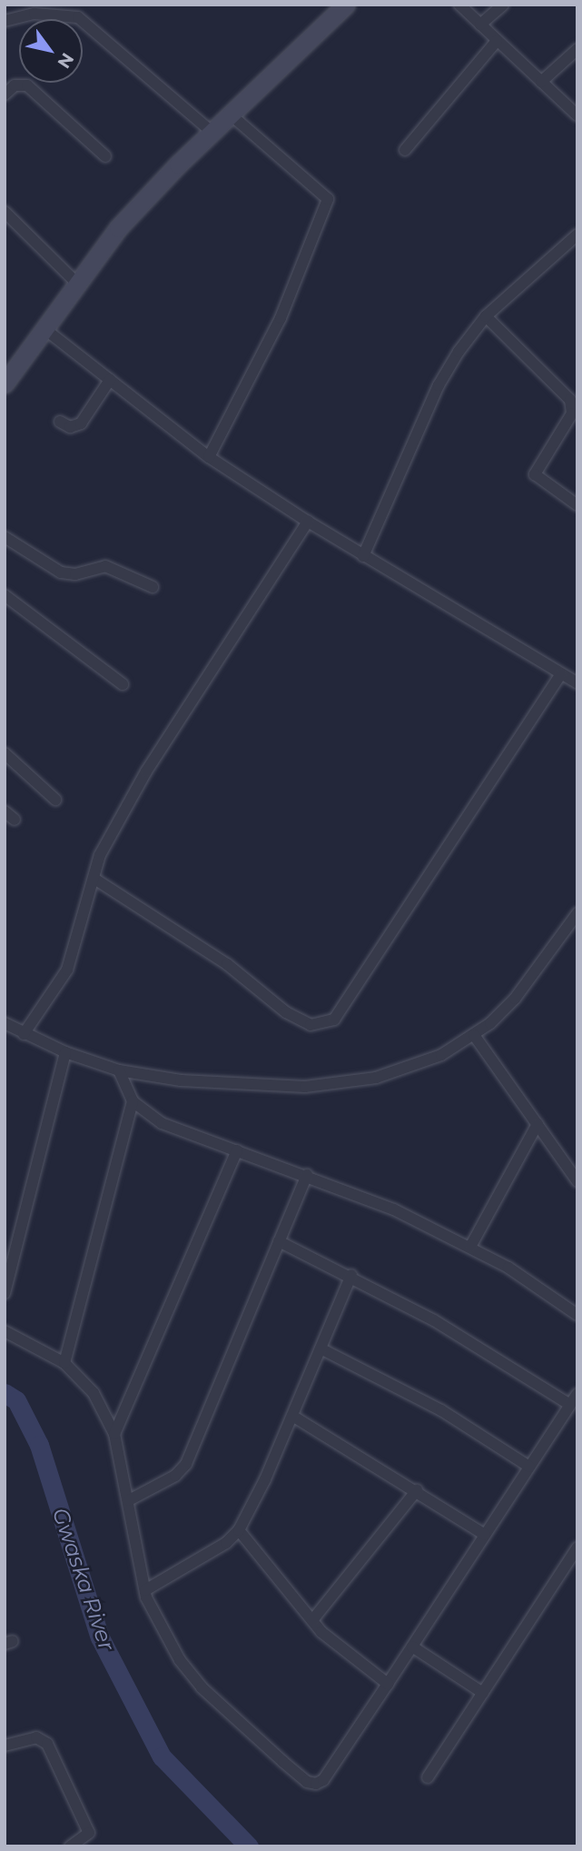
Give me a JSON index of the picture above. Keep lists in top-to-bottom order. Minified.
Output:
{"water":["Gwaska River"],"north":"bottom right"}
